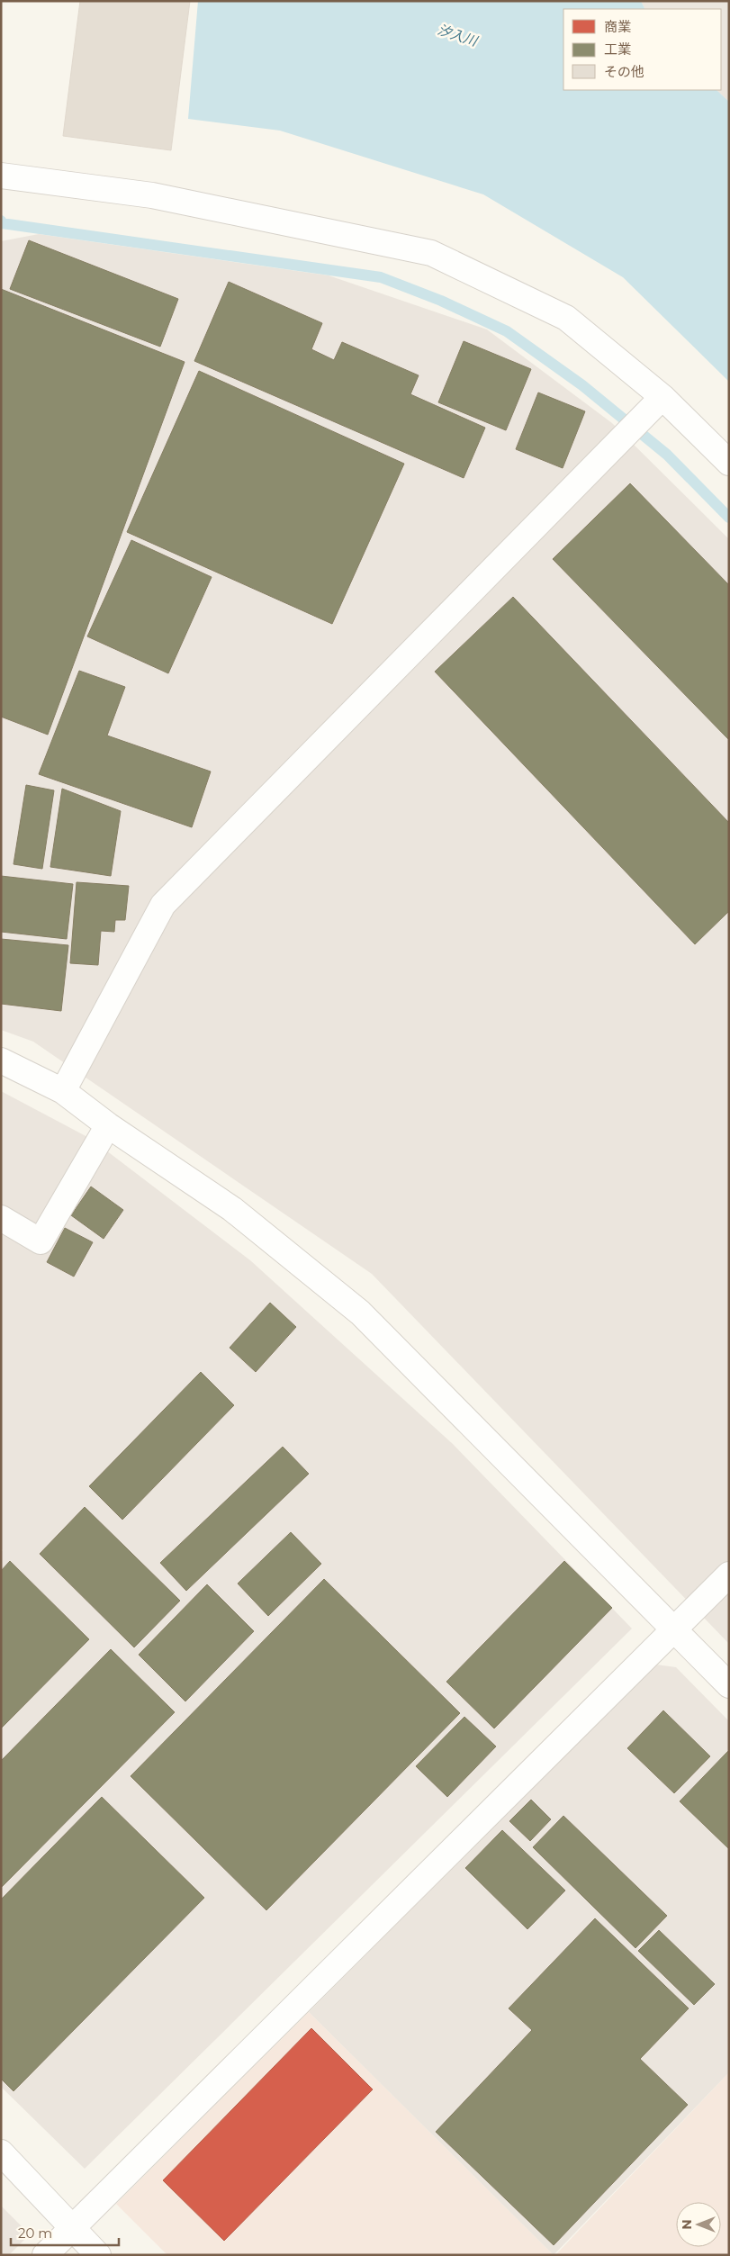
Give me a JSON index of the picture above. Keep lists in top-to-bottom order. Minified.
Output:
{"water":["汐入川"],"legend":["商業","工業","その他"],"scale_bar":"20 m","north":"left"}
